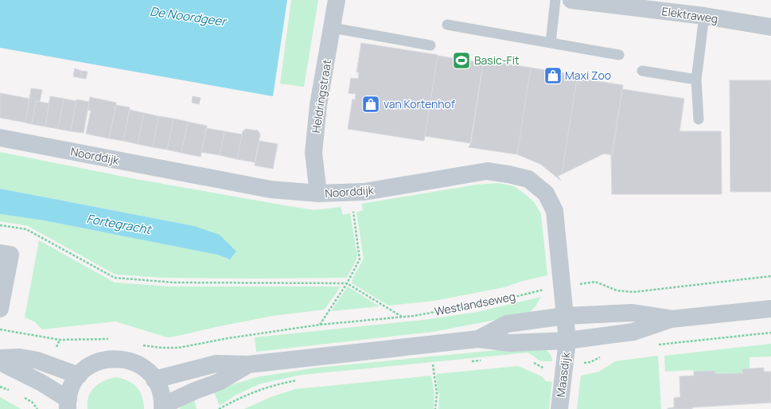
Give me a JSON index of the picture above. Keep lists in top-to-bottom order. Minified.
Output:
{"streets":{"street":["Elektraweg","Heldringstraat","Noorddijk","Maasdijk"],"path":["Westlandseweg"]},"crossings":[["Heldringstraat","Noorddijk"],["Noorddijk","Westlandseweg"],["Noorddijk","Maasdijk"]],"water":["De Noordgeer","Fortegracht"],"places":{"sports":["Basic-Fit"],"shop":["Maxi Zoo","van Kortenhof"]}}
